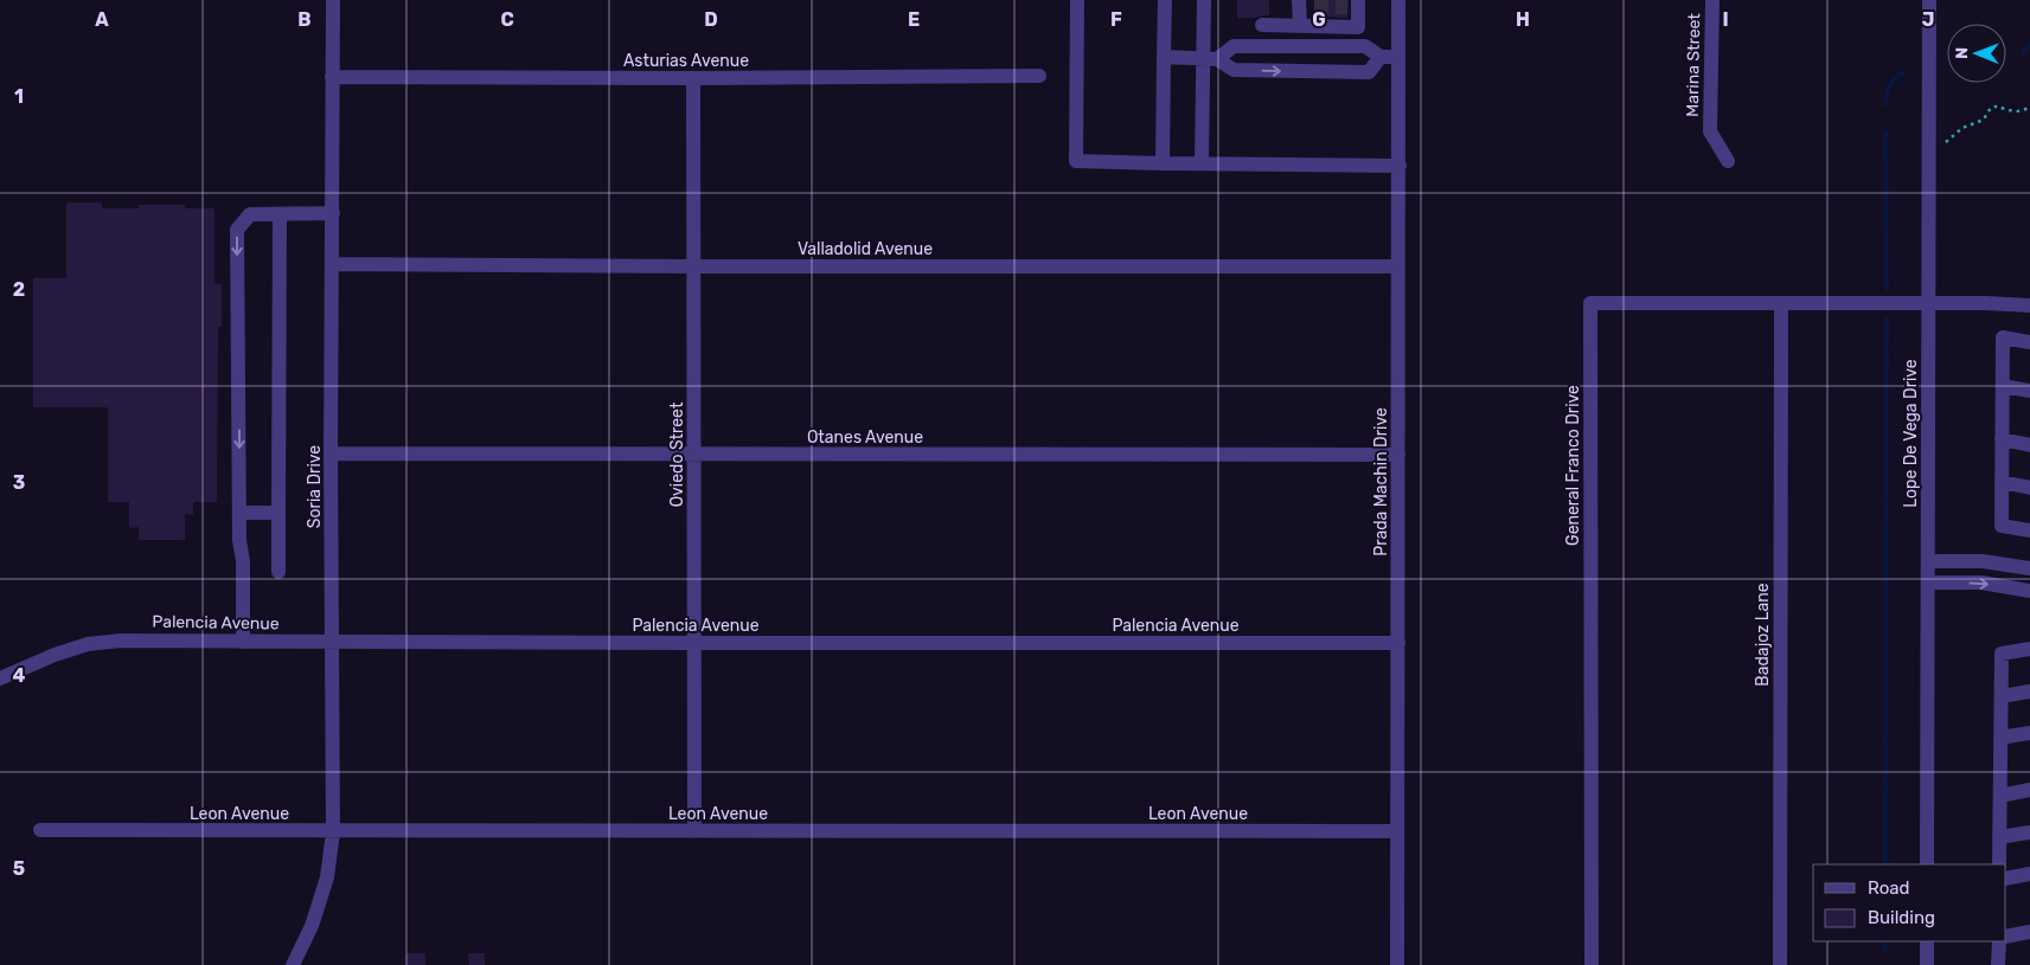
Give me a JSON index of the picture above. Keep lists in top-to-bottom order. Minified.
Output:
{"streets":{"street":["Asturias Avenue","Marina Street","Valladolid Avenue","Lope De Vega Drive","Otanes Avenue","Oviedo Street","General Franco Drive","Prada Machin Drive","Soria Drive","Palencia Avenue","Badajoz Lane","Leon Avenue"]},"crossings":[["Asturias Avenue","Oviedo Street"],["Asturias Avenue","Soria Drive"],["Valladolid Avenue","Oviedo Street"],["Valladolid Avenue","Prada Machin Drive"],["Valladolid Avenue","Soria Drive"],["Lope De Vega Drive","General Franco Drive"],["Otanes Avenue","Oviedo Street"],["Otanes Avenue","Prada Machin Drive"],["Otanes Avenue","Soria Drive"],["Oviedo Street","Palencia Avenue"],["Oviedo Street","Leon Avenue"],["General Franco Drive","Badajoz Lane"],["Prada Machin Drive","Palencia Avenue"],["Prada Machin Drive","Leon Avenue"],["Soria Drive","Palencia Avenue"],["Soria Drive","Leon Avenue"]],"legend":["Road","Building"],"north":"left","grid":{"columns":["A","B","C","D","E","F","G","H","I","J"],"rows":["1","2","3","4","5"]}}
